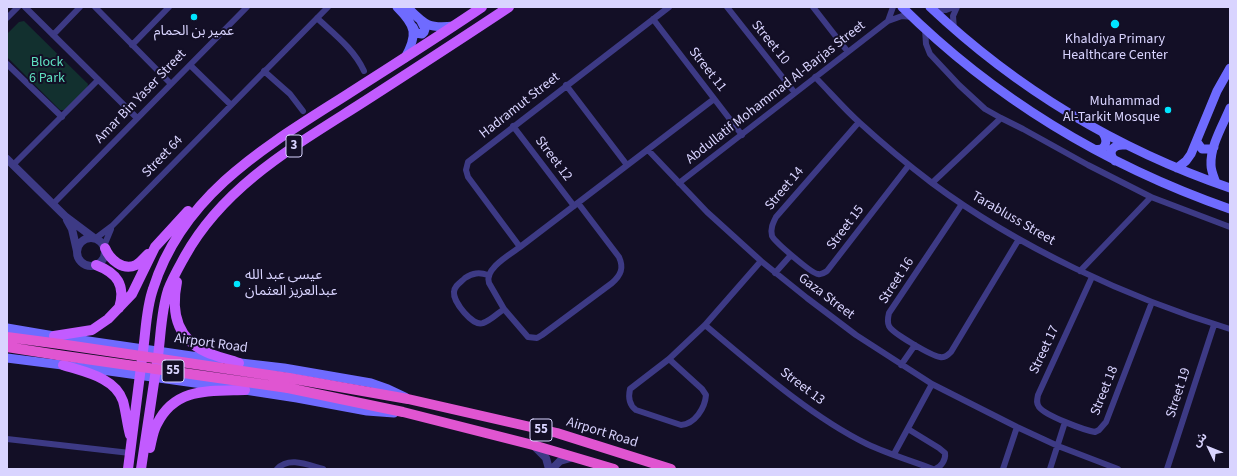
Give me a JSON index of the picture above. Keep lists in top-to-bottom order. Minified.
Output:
{"streets":{"highway":["Airport Road","55"],"main road":["3"],"street":["Street 10","Street 11","Abdullatif Mohammad Al-Barjas Street","Amar Bin Yaser Street","Hadramut Street","Street 64","Street 12","Street 14","Tarabluss Street","Street 15","Street 16","Gaza Street","Street 17","Street 13","Street 18","Street 19"]},"crossings":[["Street 10","Abdullatif Mohammad Al-Barjas Street"],["Street 11","Abdullatif Mohammad Al-Barjas Street"],["Street 11","Hadramut Street"],["Abdullatif Mohammad Al-Barjas Street","Tarabluss Street"],["Abdullatif Mohammad Al-Barjas Street","Gaza Street"],["Hadramut Street","Street 12"],["3","Airport Road"],["Street 14","Tarabluss Street"],["Street 14","Street 15"],["Tarabluss Street","Street 15"],["Tarabluss Street","Street 16"],["Tarabluss Street","Street 17"],["Tarabluss Street","Street 18"],["Tarabluss Street","Street 19"],["Street 17","Street 18"]],"parks":["Block 6 Park"],"places":["عمير بن الحمام","Khaldiya Primary Healthcare Center","Muhammad Al-Tarkit Mosque","عيسى عبد الله عبدالعزيز العثمان"],"north":"top left"}
